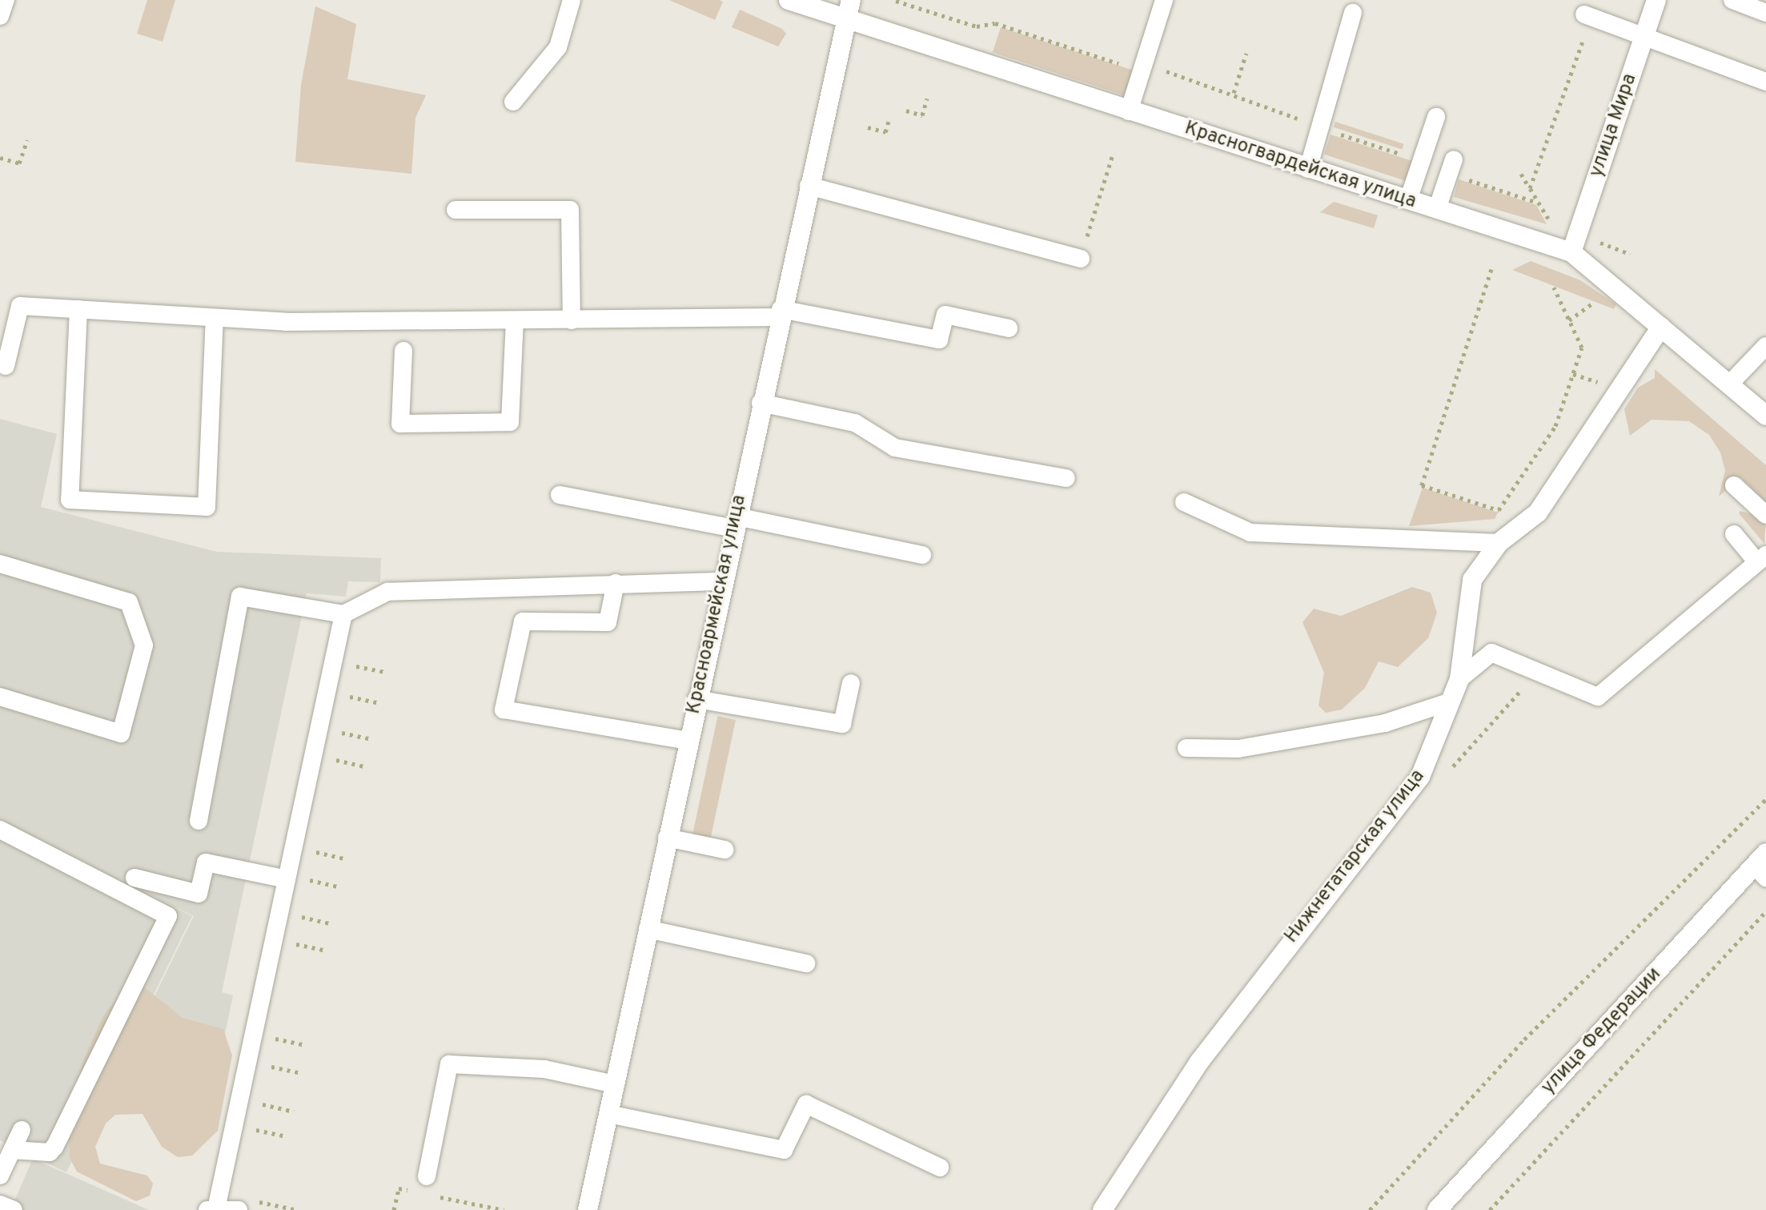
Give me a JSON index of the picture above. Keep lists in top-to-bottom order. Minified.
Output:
{"streets":{"street":["улица Мира","Красногвардейская улица","Красноармейская улица","Нижнетатарская улица","улица Федерации"]},"crossings":[["улица Мира","Красногвардейская улица"],["Красногвардейская улица","Красноармейская улица"],["Красногвардейская улица","Нижнетатарская улица"]]}
